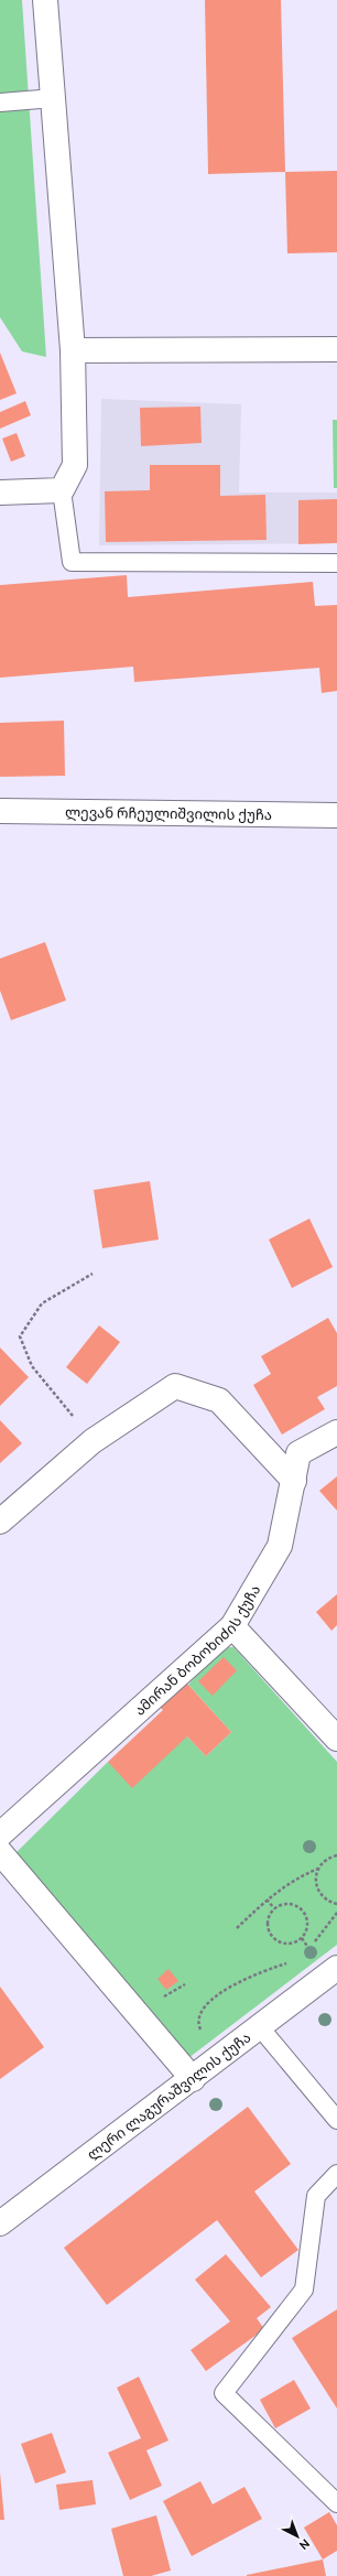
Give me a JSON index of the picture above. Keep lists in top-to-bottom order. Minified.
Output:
{"streets":{"street":["ლევან რჩეულიშვილის ქუჩა","ამირან ბობოხიძის ქუჩა","ლერი ლაგურაშვილის ქუჩა"]},"north":"bottom right"}
